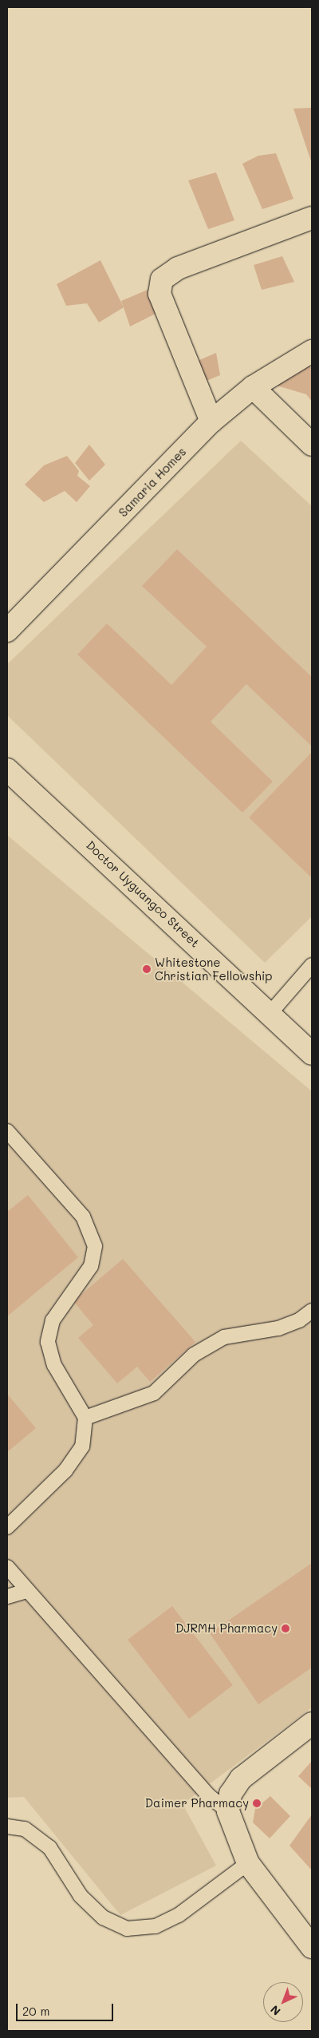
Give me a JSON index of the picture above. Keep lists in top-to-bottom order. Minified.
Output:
{"streets":{"street":["Samaria Homes","Doctor Uyguangco Street"]},"places":["Whitestone Christian Fellowship","DJRMH Pharmacy","Daimer Pharmacy"],"scale_bar":"20 m","north":"bottom left"}
